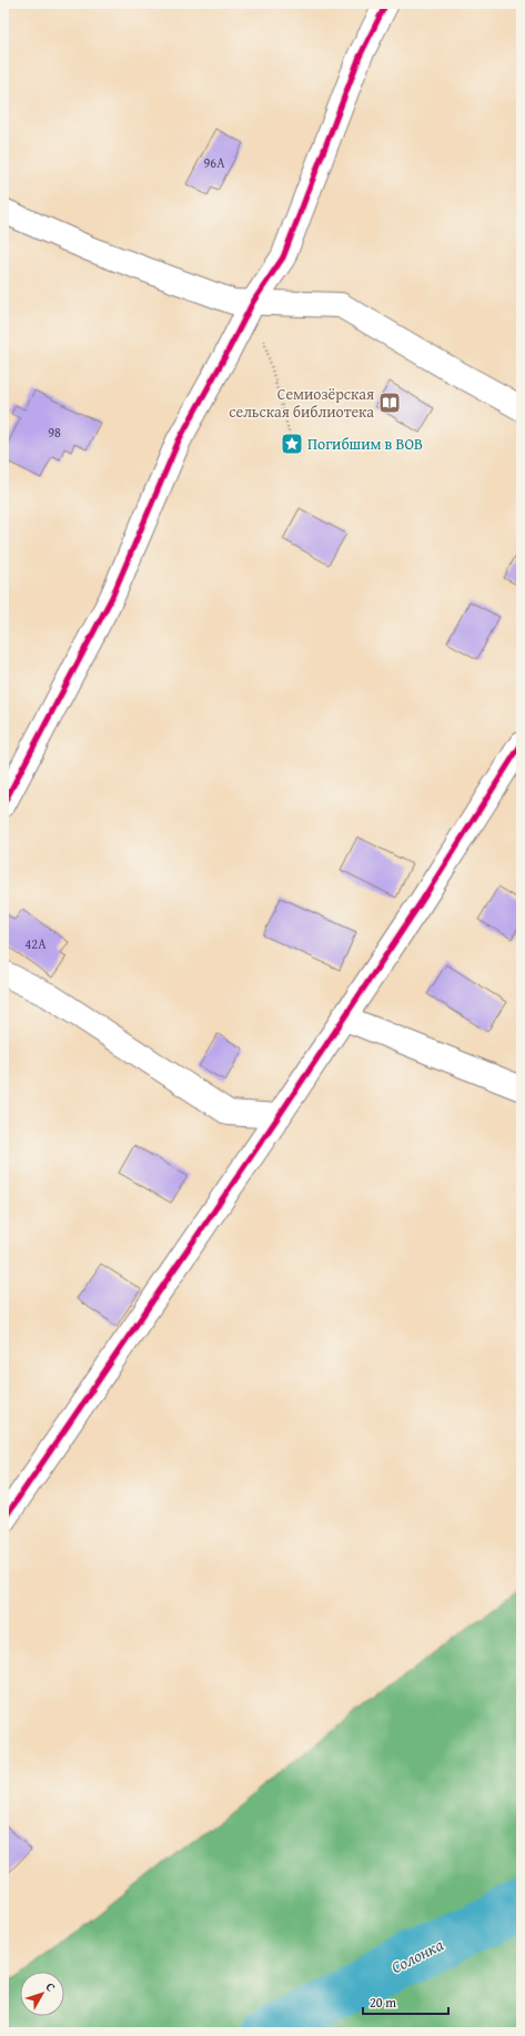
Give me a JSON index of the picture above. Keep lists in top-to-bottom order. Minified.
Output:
{"water":["Солонка"],"places":{"library":["Семиозёрская сельская библиотека"],"place":["Погибшим в ВОВ"]},"house_numbers":["96А","98","42А"],"scale_bar":"20 m","north":"top right"}
